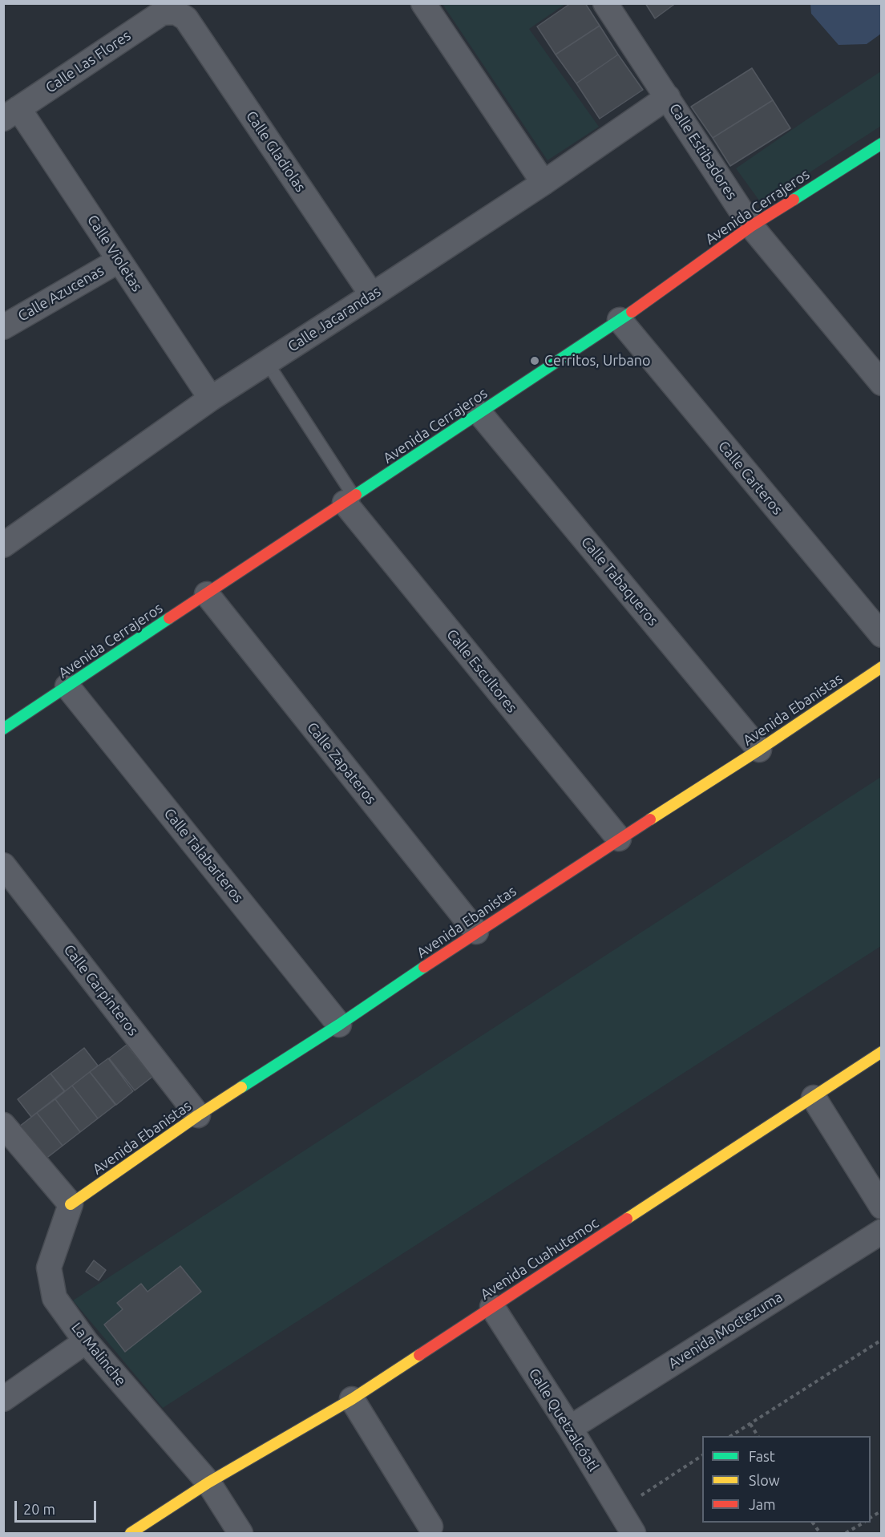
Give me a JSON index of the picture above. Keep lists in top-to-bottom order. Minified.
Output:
{"streets":{"street":["Calle Las Flores","Calle Gladiolas","Calle Estibadores","Avenida Cerrajeros","Calle Violetas","Calle Azucenas","Calle Jacarandas","Calle Carteros","Calle Tabaqueros","Calle Escultores","Avenida Ebanistas","Calle Zapateros","Calle Talabarteros","Calle Carpinteros","Avenida Cuahutemoc","Avenida Moctezuma","La Malinche","Calle Quetzalcóatl"]},"crossings":[["Calle Las Flores","Calle Gladiolas"],["Calle Las Flores","Calle Violetas"],["Calle Gladiolas","Calle Jacarandas"],["Calle Estibadores","Avenida Cerrajeros"],["Calle Estibadores","Calle Jacarandas"],["Avenida Cerrajeros","Calle Carteros"],["Avenida Cerrajeros","Calle Tabaqueros"],["Avenida Cerrajeros","Calle Escultores"],["Avenida Cerrajeros","Calle Zapateros"],["Avenida Cerrajeros","Calle Talabarteros"],["Calle Violetas","Calle Azucenas"],["Calle Violetas","Calle Jacarandas"],["Calle Tabaqueros","Avenida Ebanistas"],["Calle Escultores","Avenida Ebanistas"],["Avenida Ebanistas","Calle Zapateros"],["Avenida Ebanistas","Calle Talabarteros"],["Avenida Ebanistas","Calle Carpinteros"],["Avenida Ebanistas","La Malinche"],["Avenida Cuahutemoc","La Malinche"],["Avenida Cuahutemoc","Calle Quetzalcóatl"],["Avenida Moctezuma","Calle Quetzalcóatl"]],"places":["Cerritos, Urbano"],"legend":["Fast","Slow","Jam"],"scale_bar":"20 m"}
